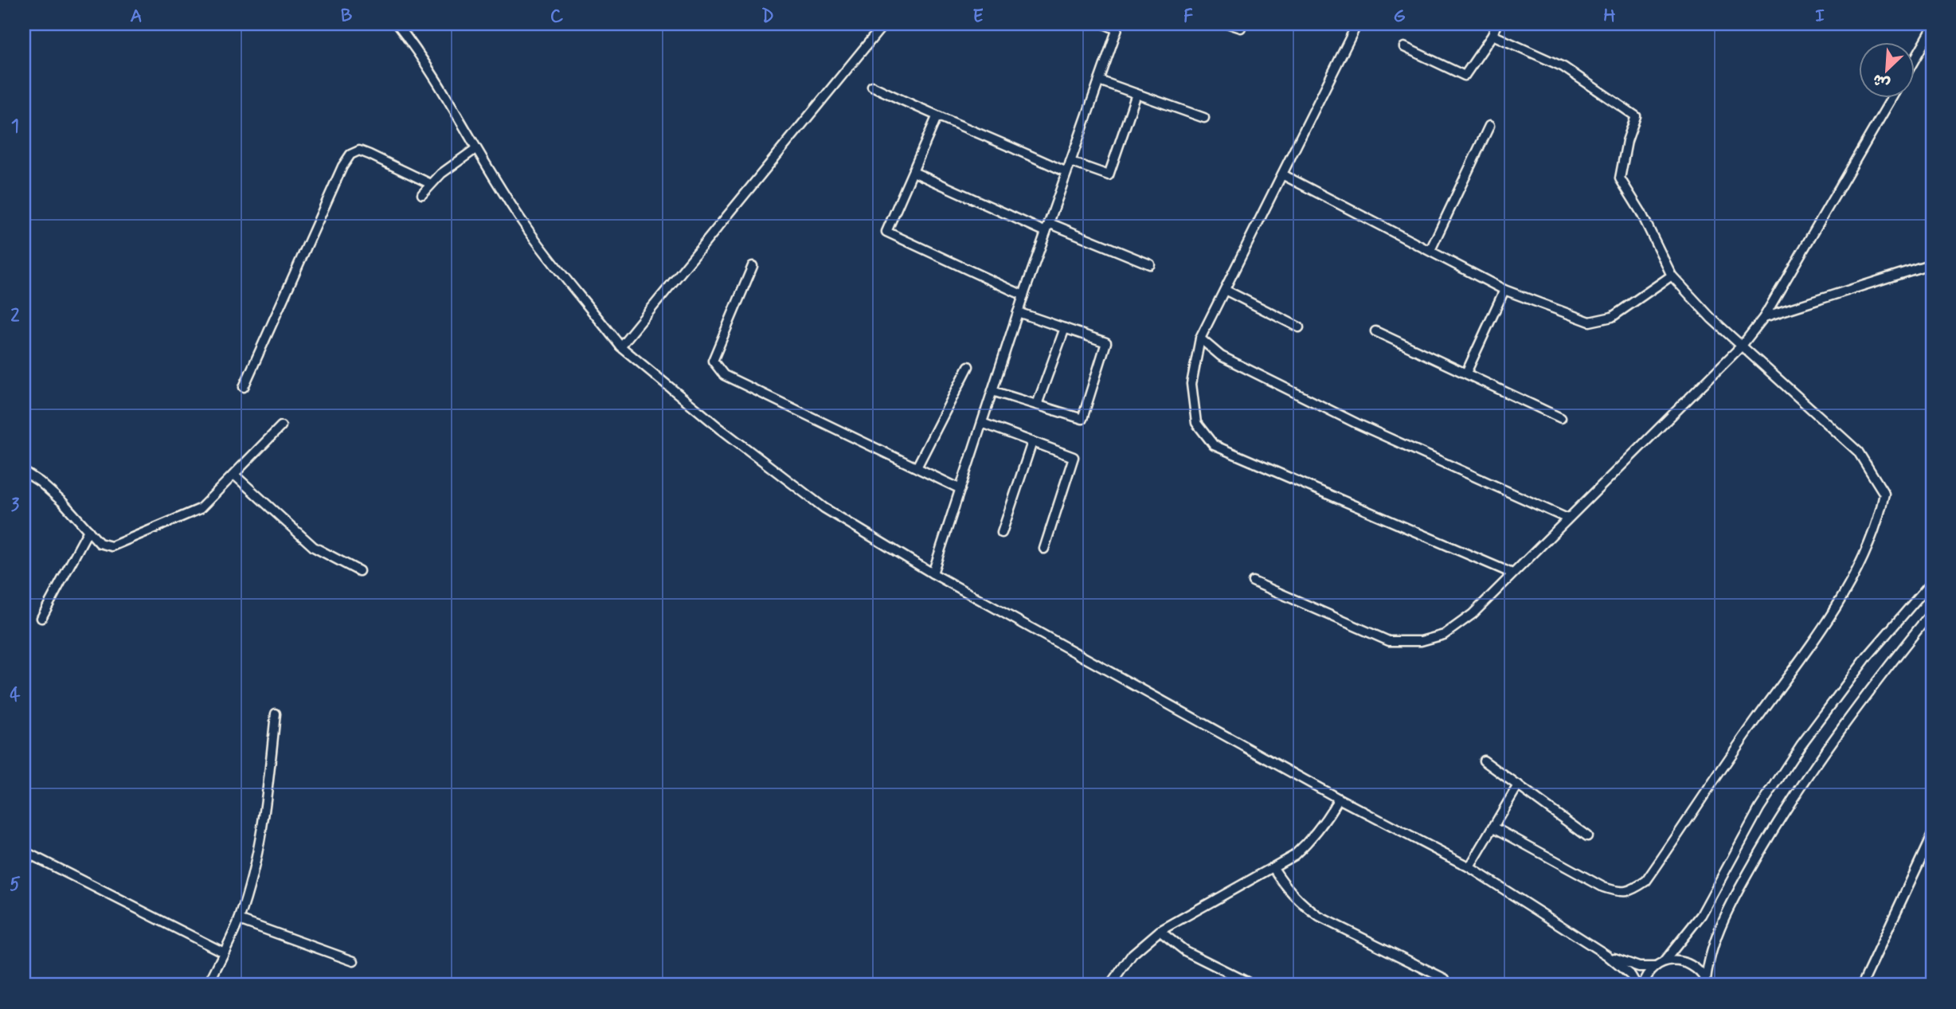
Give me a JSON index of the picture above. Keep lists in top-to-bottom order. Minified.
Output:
{"north":"bottom left","grid":{"columns":["A","B","C","D","E","F","G","H","I"],"rows":["1","2","3","4","5"]}}
